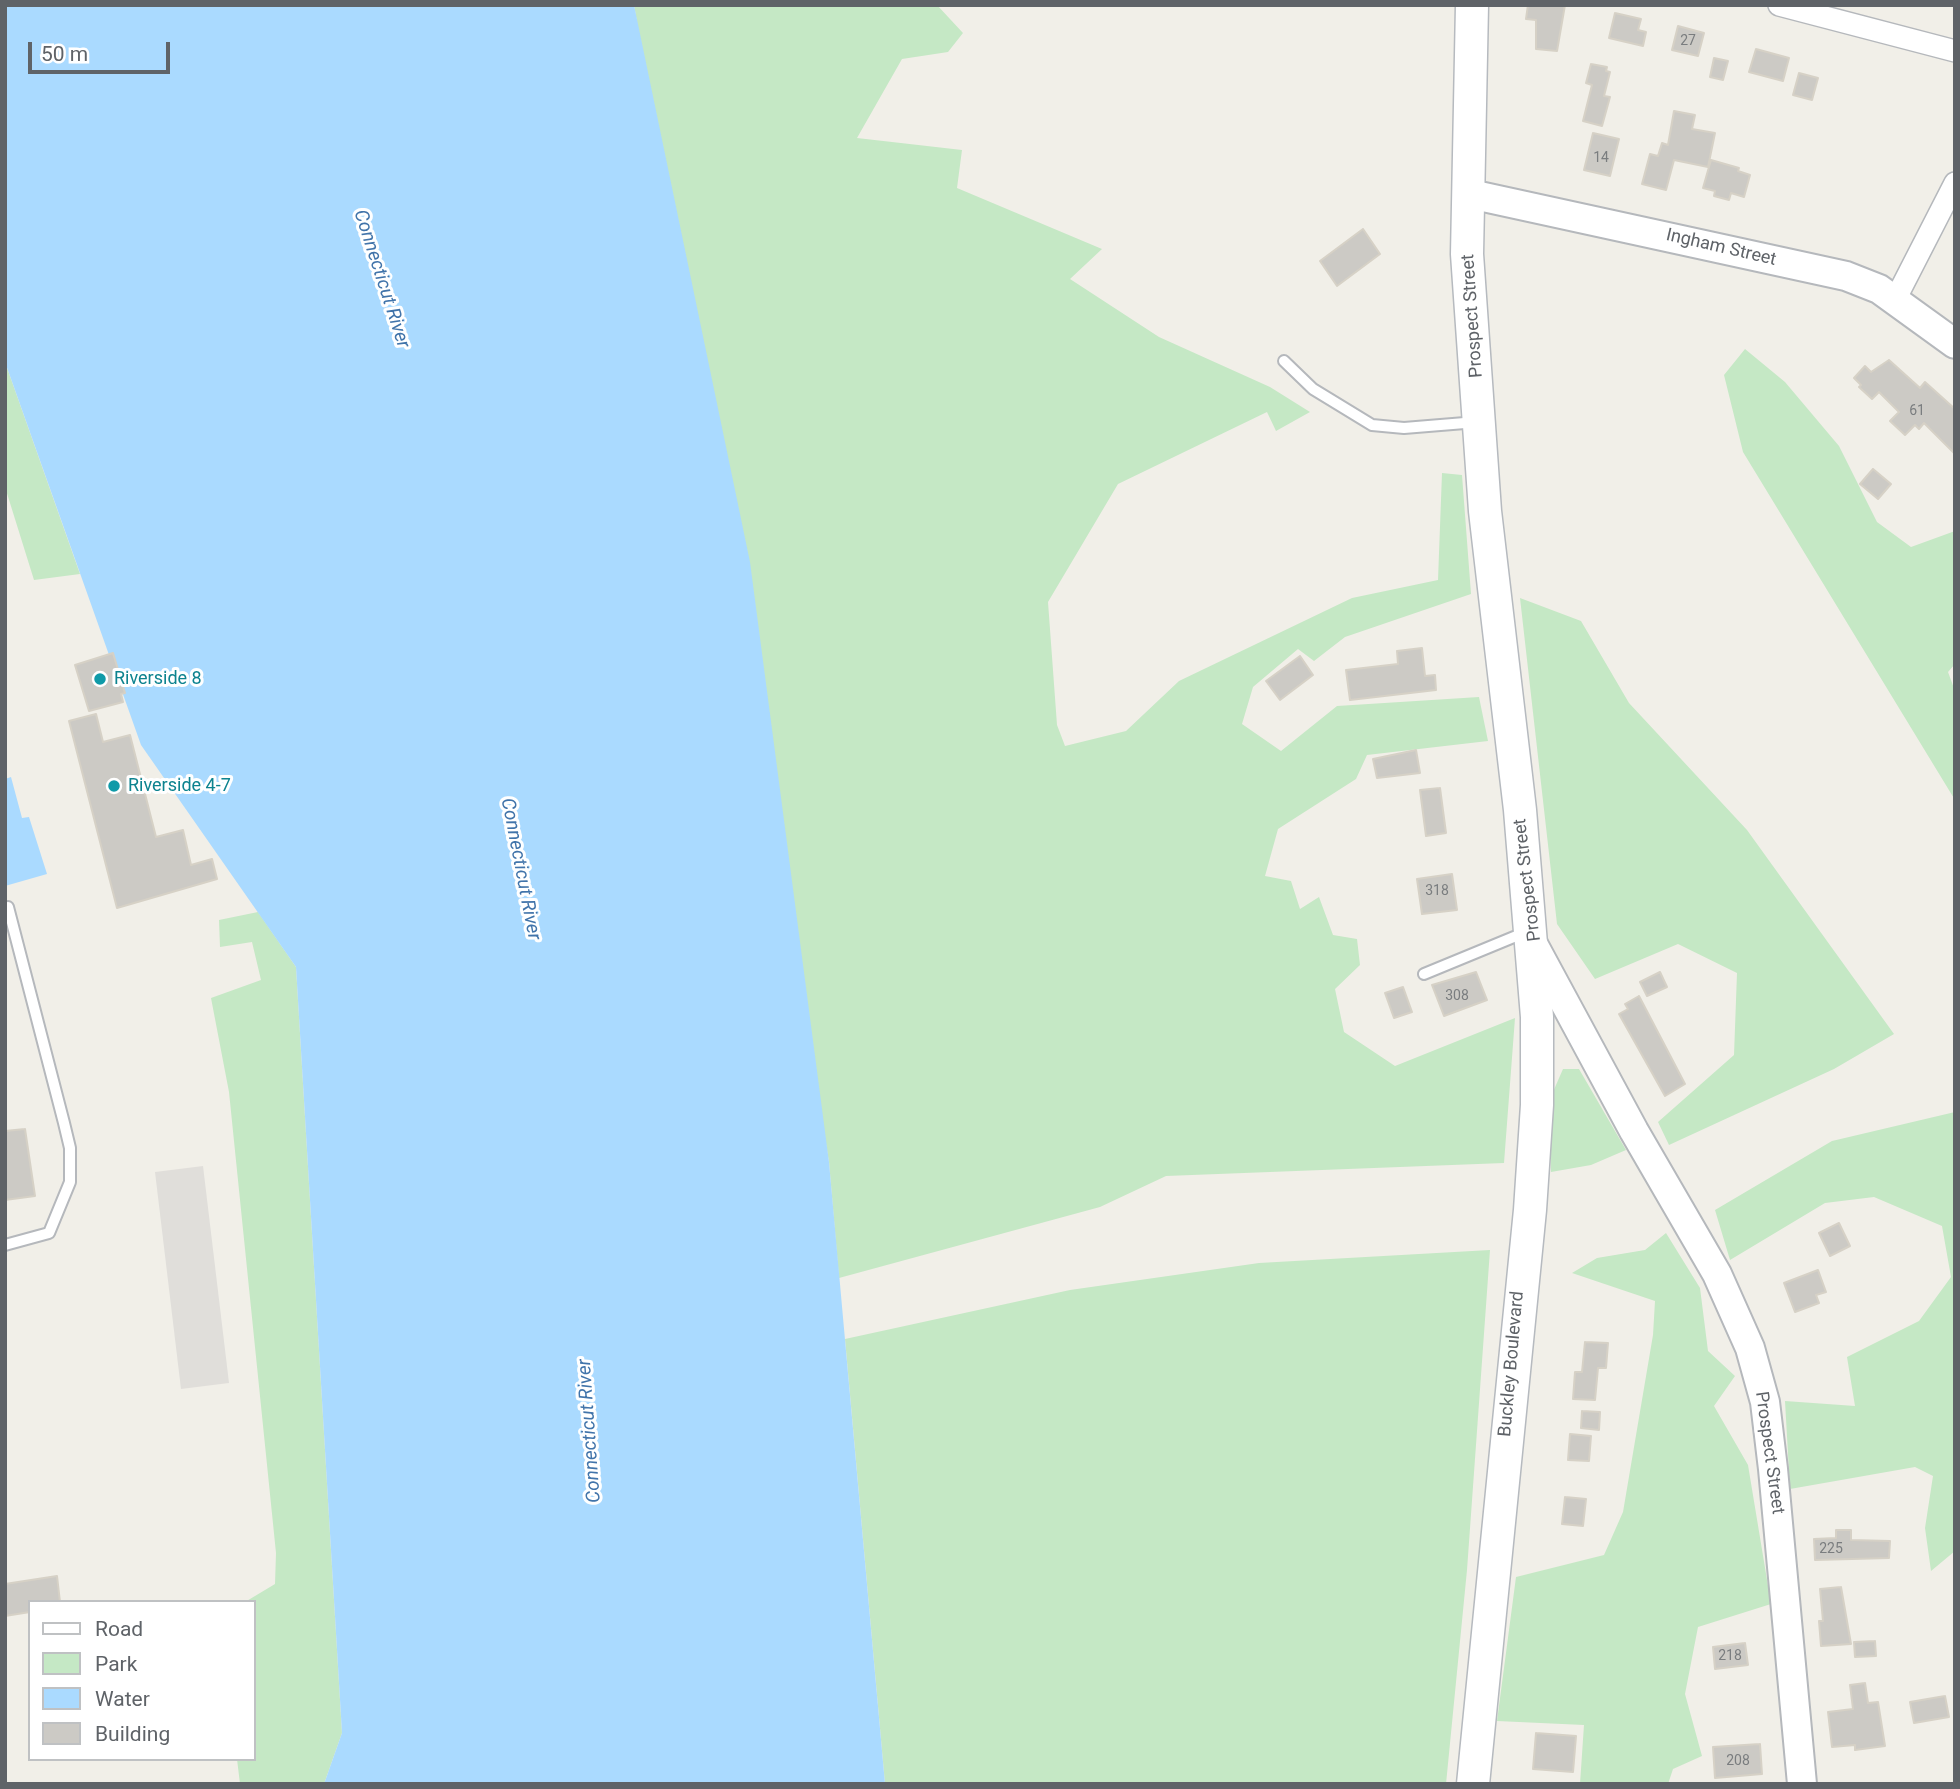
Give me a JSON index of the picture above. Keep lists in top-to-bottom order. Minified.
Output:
{"streets":{"main road":["Prospect Street","Buckley Boulevard"],"street":["Ingham Street"]},"crossings":[["Ingham Street","Prospect Street"],["Prospect Street","Buckley Boulevard"]],"water":["Connecticut River"],"places":["Riverside 8","Riverside 4-7"],"house_numbers":["27","14","61","318","308","225","218","208"],"legend":["Road","Park","Water","Building"],"scale_bar":"50 m"}
